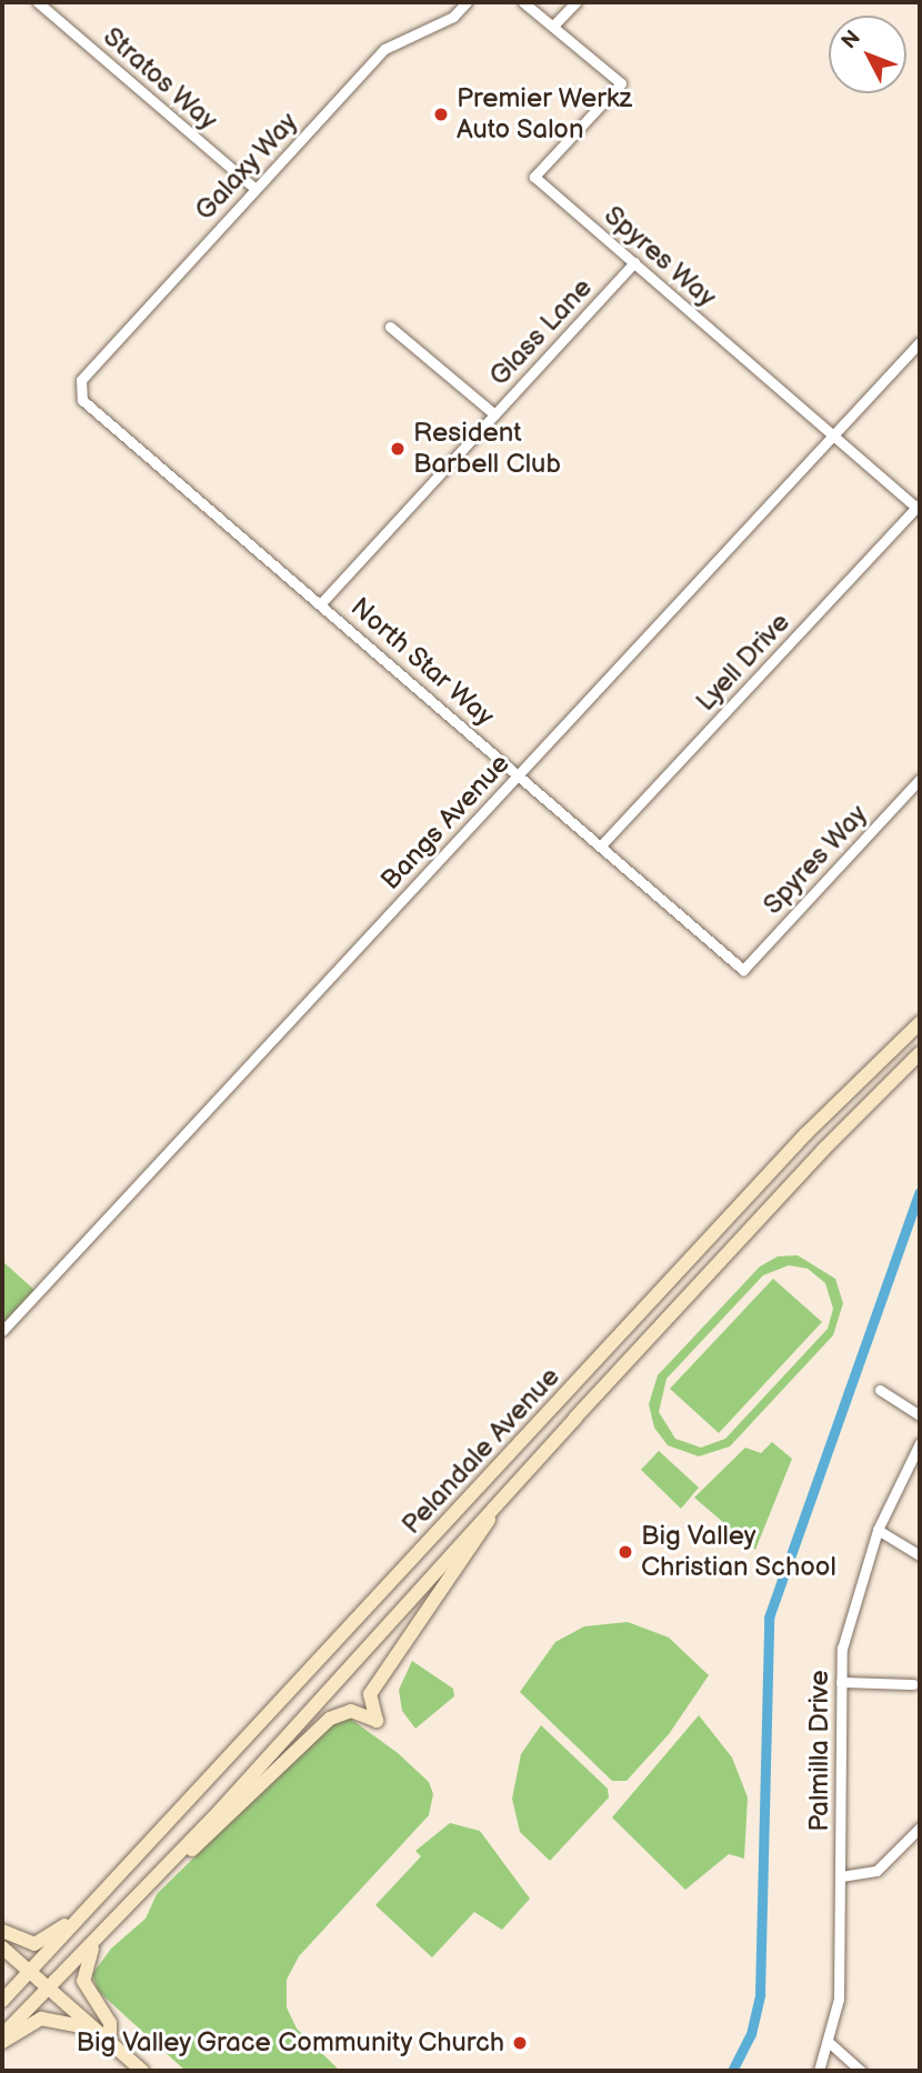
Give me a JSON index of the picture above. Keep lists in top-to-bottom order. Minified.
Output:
{"streets":{"main road":["Pelandale Avenue"],"street":["Stratos Way","Galaxy Way","Spyres Way","Glass Lane","North Star Way","Lyell Drive","Bangs Avenue","Palmilla Drive"]},"crossings":[["Stratos Way","Galaxy Way"],["Galaxy Way","North Star Way"],["Spyres Way","Glass Lane"],["Spyres Way","North Star Way"],["Spyres Way","Lyell Drive"],["Spyres Way","Bangs Avenue"],["Glass Lane","North Star Way"],["North Star Way","Lyell Drive"],["North Star Way","Bangs Avenue"]],"places":["Premier Werkz Auto Salon","Resident Barbell Club","Big Valley Christian School","Big Valley Grace Community Church"],"north":"top left"}
